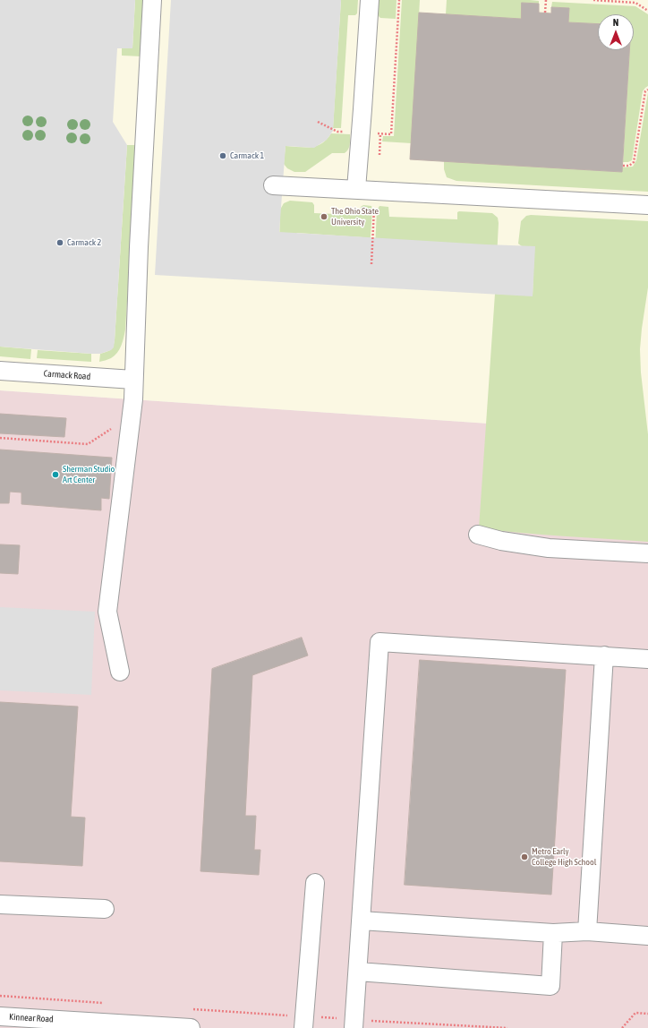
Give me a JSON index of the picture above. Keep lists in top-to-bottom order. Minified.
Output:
{"streets":{"street":["Carmack Road","Kinnear Road"]},"places":["Carmack 1","The Ohio State University","Carmack 2","Sherman Studio Art Center","Metro Early College High School"],"north":"top"}
